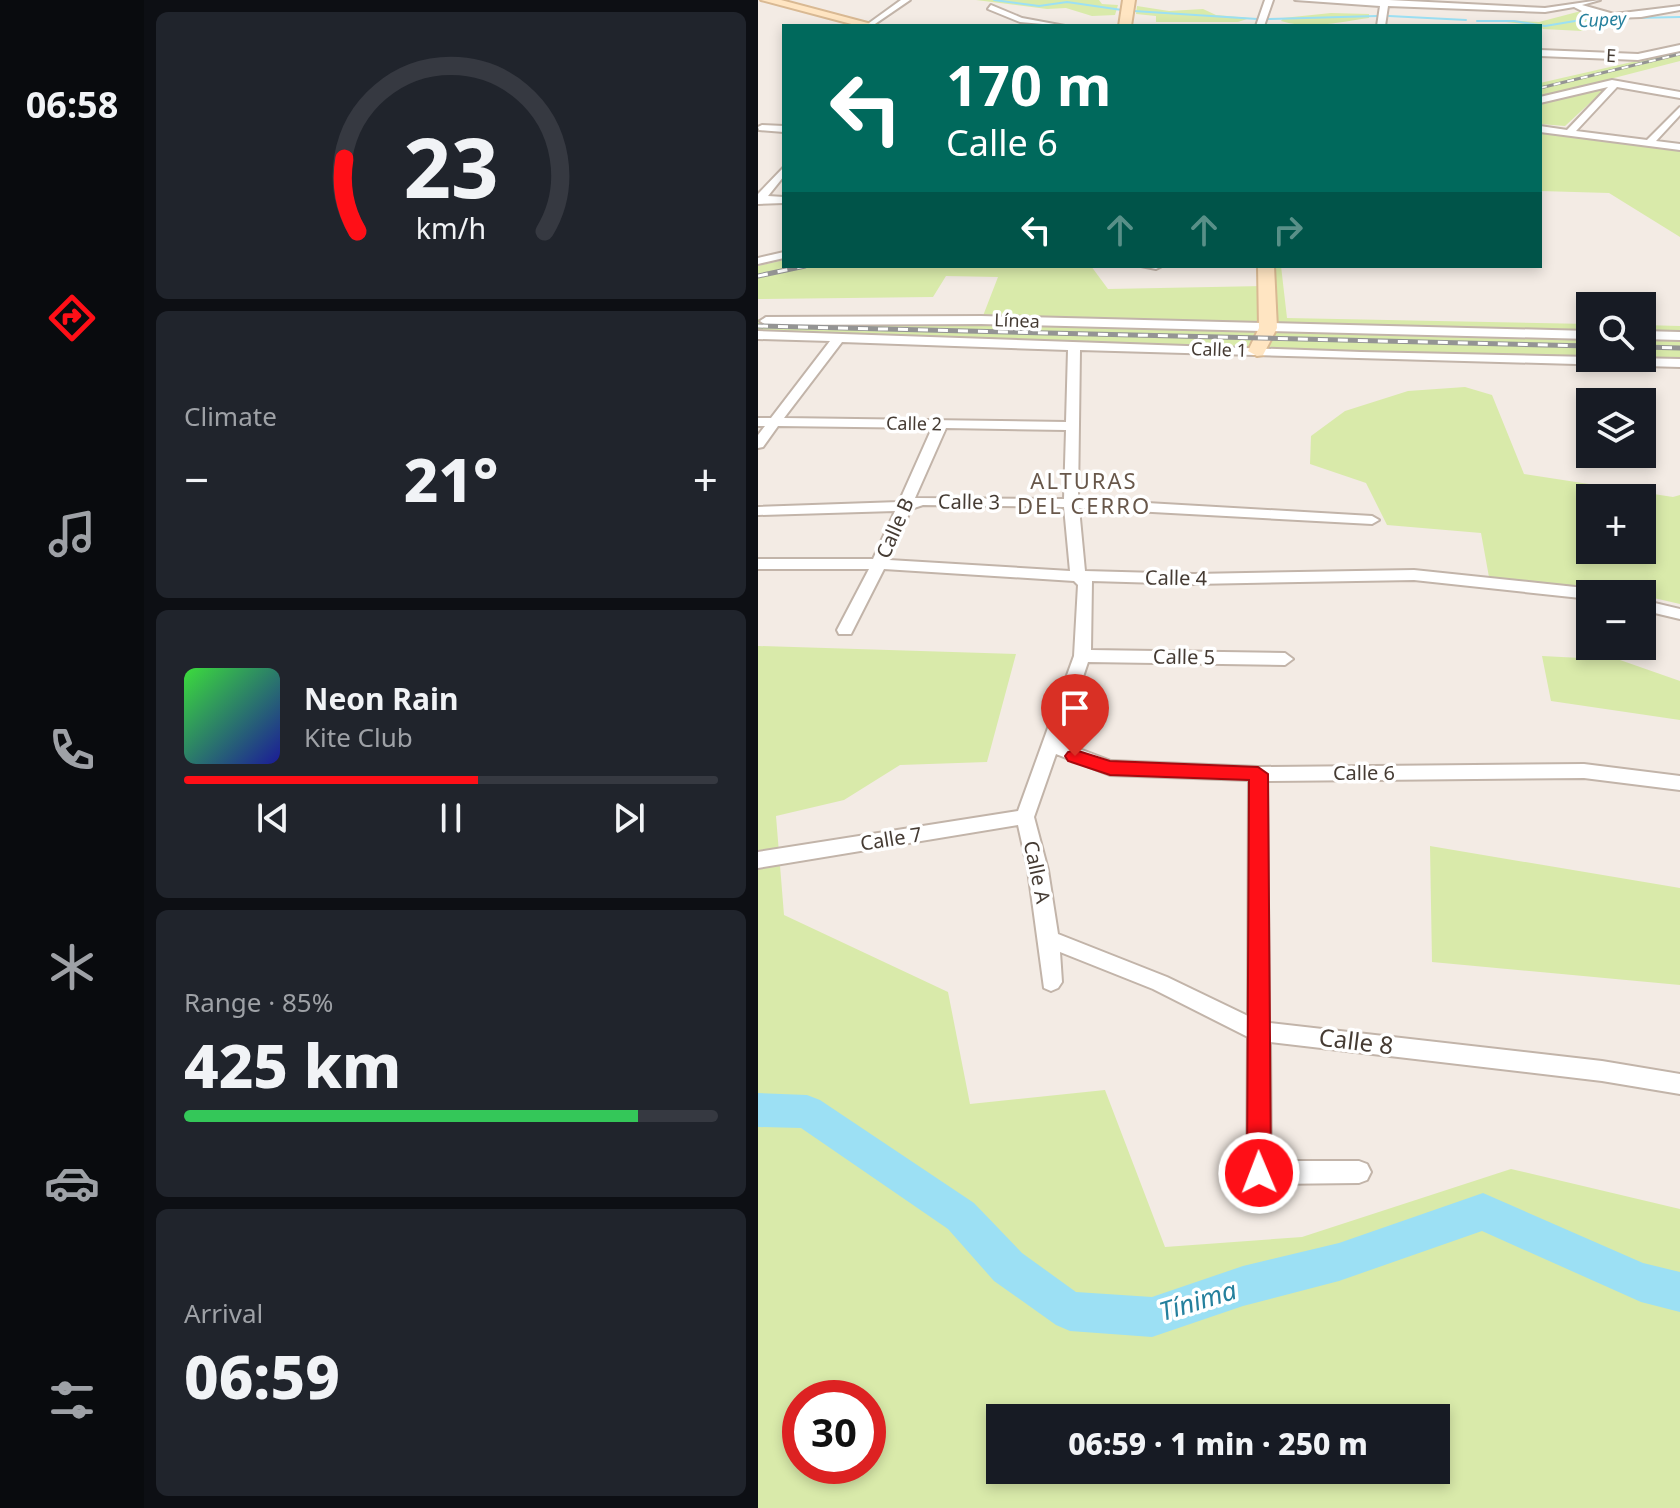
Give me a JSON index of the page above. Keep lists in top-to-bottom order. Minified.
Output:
{"streets":{"street":["E","Línea","Calle 1","Calle 2","Calle 3","Calle B","Calle 4","Calle 5","Calle 6","Calle 7","Calle A","Calle 8"]},"crossings":[["Calle 1","Calle A"],["Calle 2","Calle B"],["Calle 2","Calle A"],["Calle 3","Calle B"],["Calle 3","Calle A"],["Calle B","Calle 4"],["Calle 4","Calle A"],["Calle 5","Calle A"],["Calle 6","Calle A"],["Calle 7","Calle A"],["Calle A","Calle 8"]],"districts":["ALTURAS DEL CERRO"],"water":["Cupey","Tínima"],"page":{"tabs":"06:58","turn":["170 m","Calle 6"],"map_buttons":["+","−"],"tile":["Climate",["Range · 85%","425 km"],["Arrival","06:59"]],"heat":["−","21°","+"],"song":["Neon Rain","Kite Club"],"limit":"30","trip":"06:59 · 1 min · 250 m","gauge":["23","km/h"]}}
